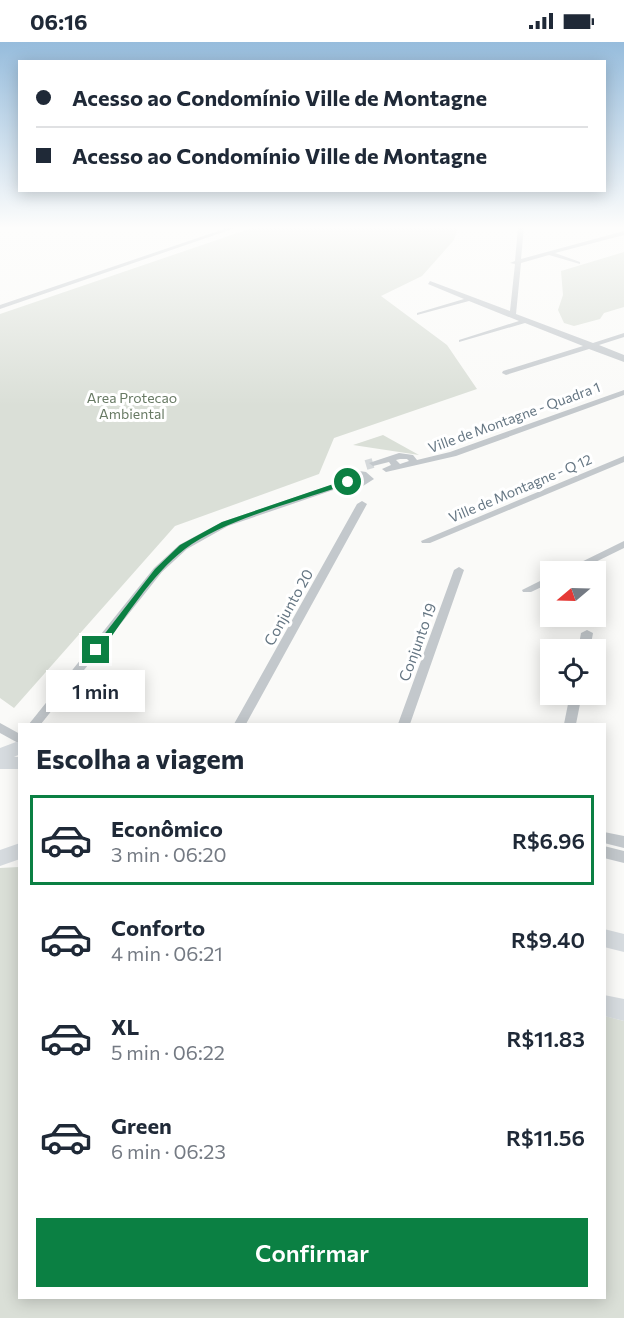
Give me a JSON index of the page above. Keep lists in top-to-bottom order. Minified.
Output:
{"streets":{"street":["Ville de Montagne - Quadra 1","Ville de Montagne - Q 12","Conjunto 20","Conjunto 19"]},"parks":["Area Protecao Ambiental"],"north":"left","page":{"status":"06:16","banner":["Acesso ao Condomínio Ville de Montagne","Acesso ao Condomínio Ville de Montagne"],"bubble":"1 min","heading":"Escolha a viagem","list":[{"name":"Econômico","note":"3 min · 06:20","value":"R$6.96"},{"name":"Conforto","note":"4 min · 06:21","value":"R$9.40"},{"name":"XL","note":"5 min · 06:22","value":"R$11.83"},{"name":"Green","note":"6 min · 06:23","value":"R$11.56"}],"buttons":"Confirmar"}}
